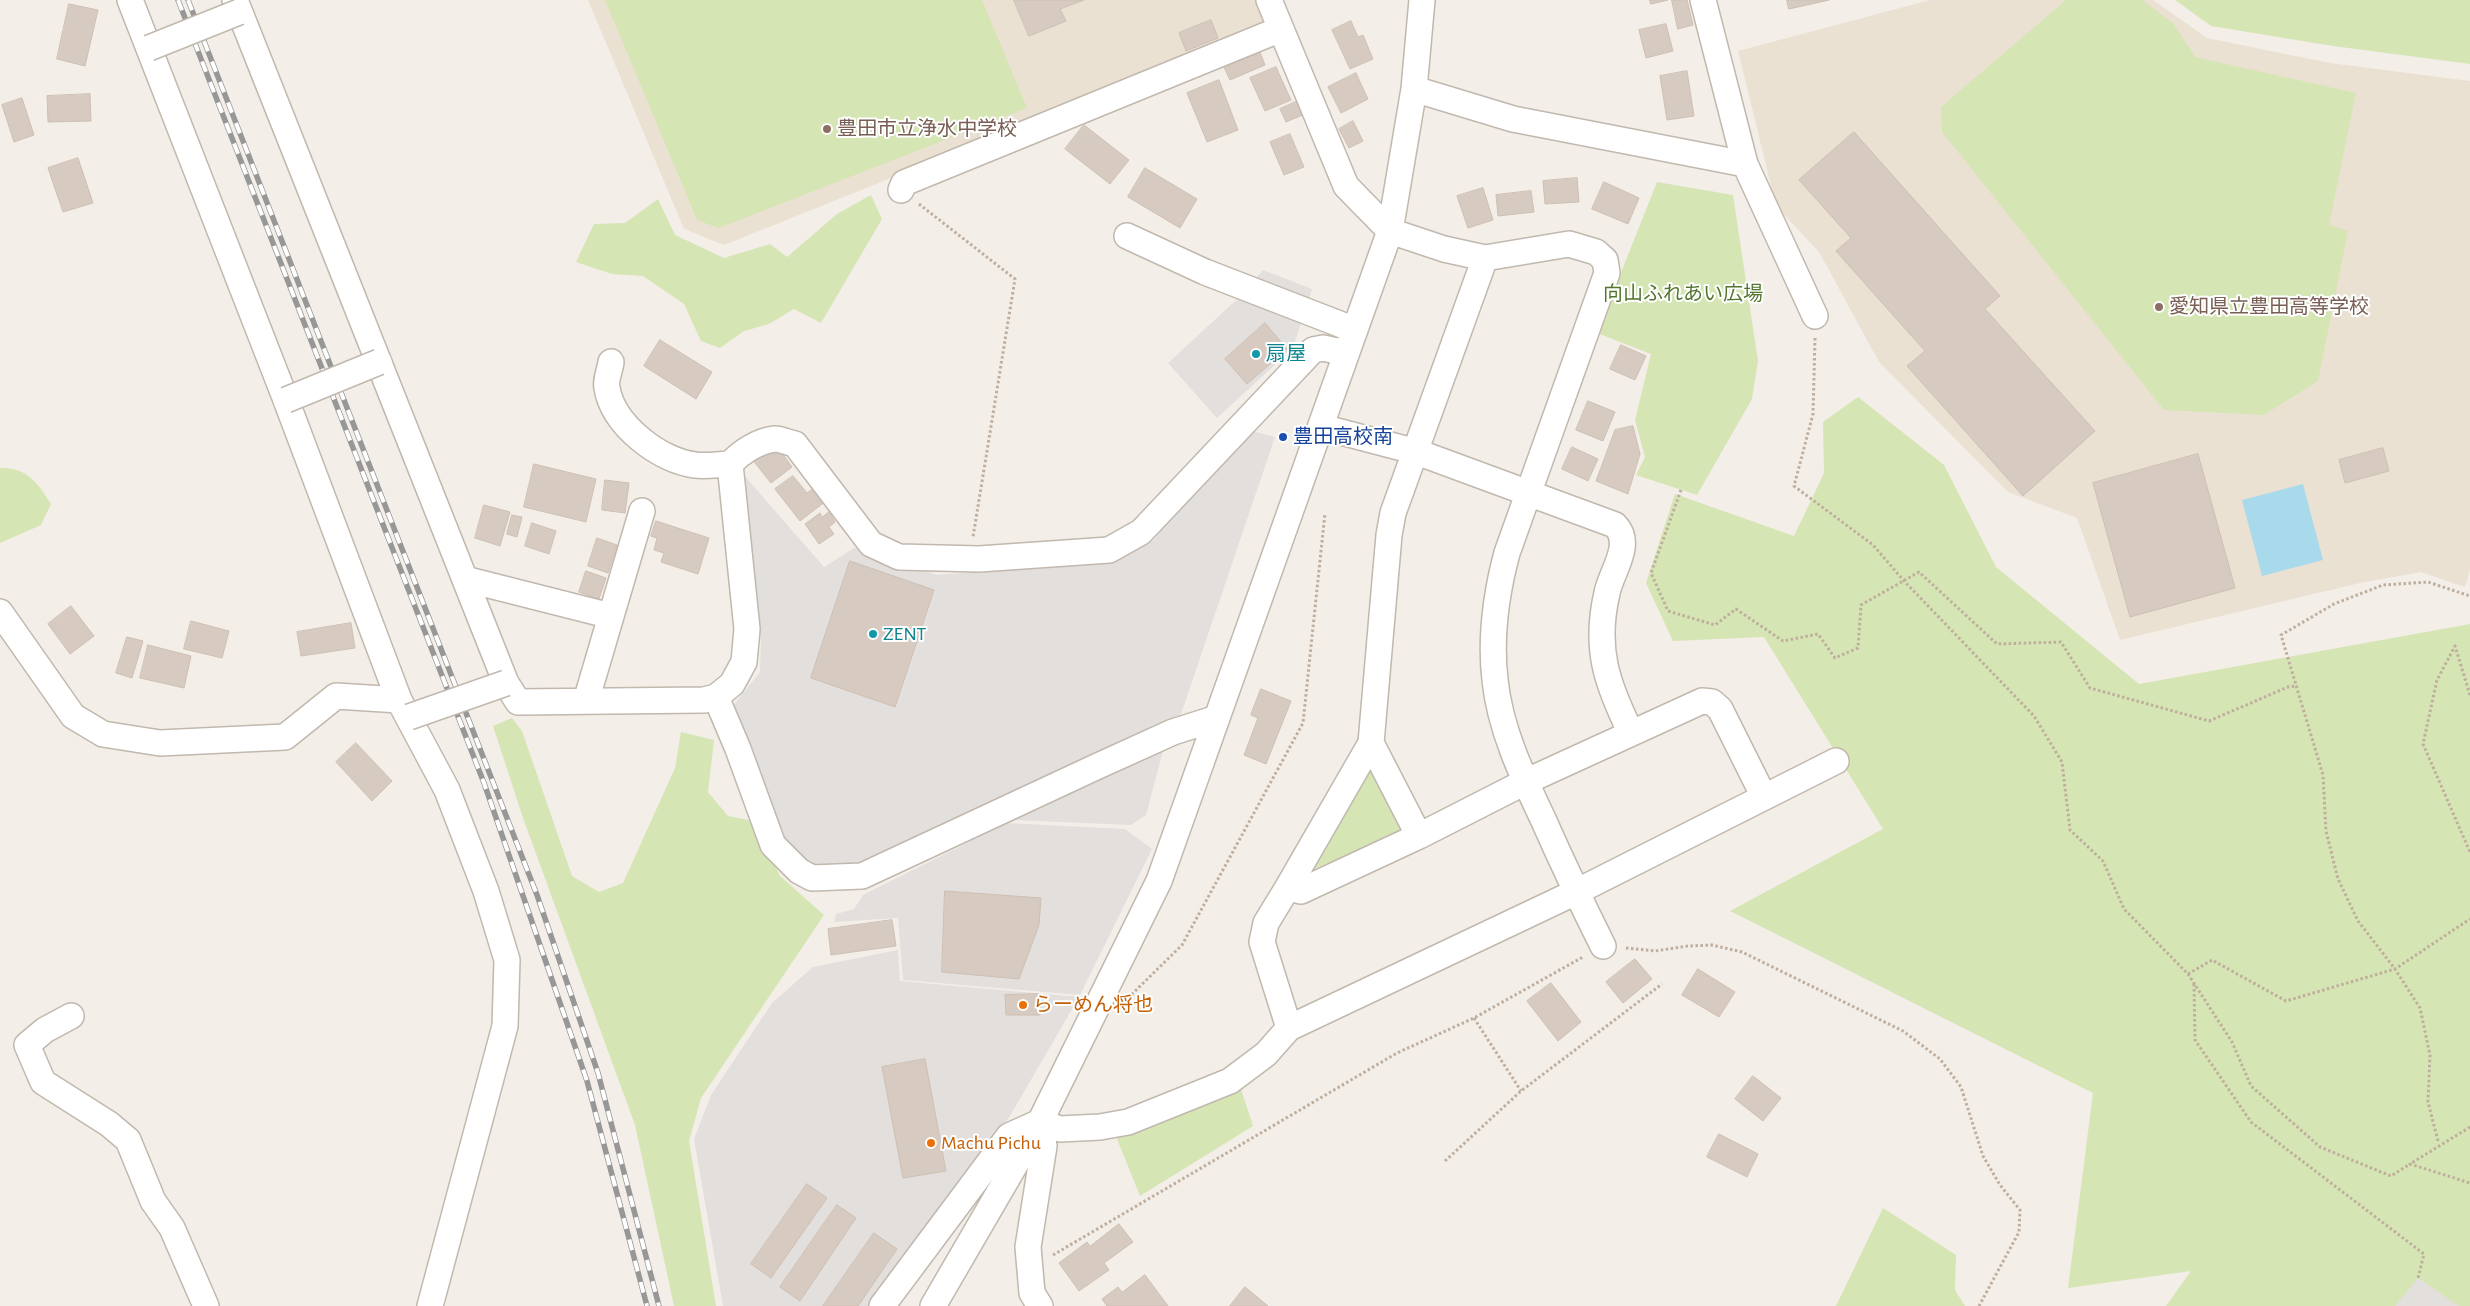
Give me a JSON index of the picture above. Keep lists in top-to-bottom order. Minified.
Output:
{"parks":["向山ふれあい広場"],"places":["豊田市立浄水中学校","愛知県立豊田高等学校","扇屋","豊田高校南","ZENT","らーめん将也","Machu Pichu"]}
